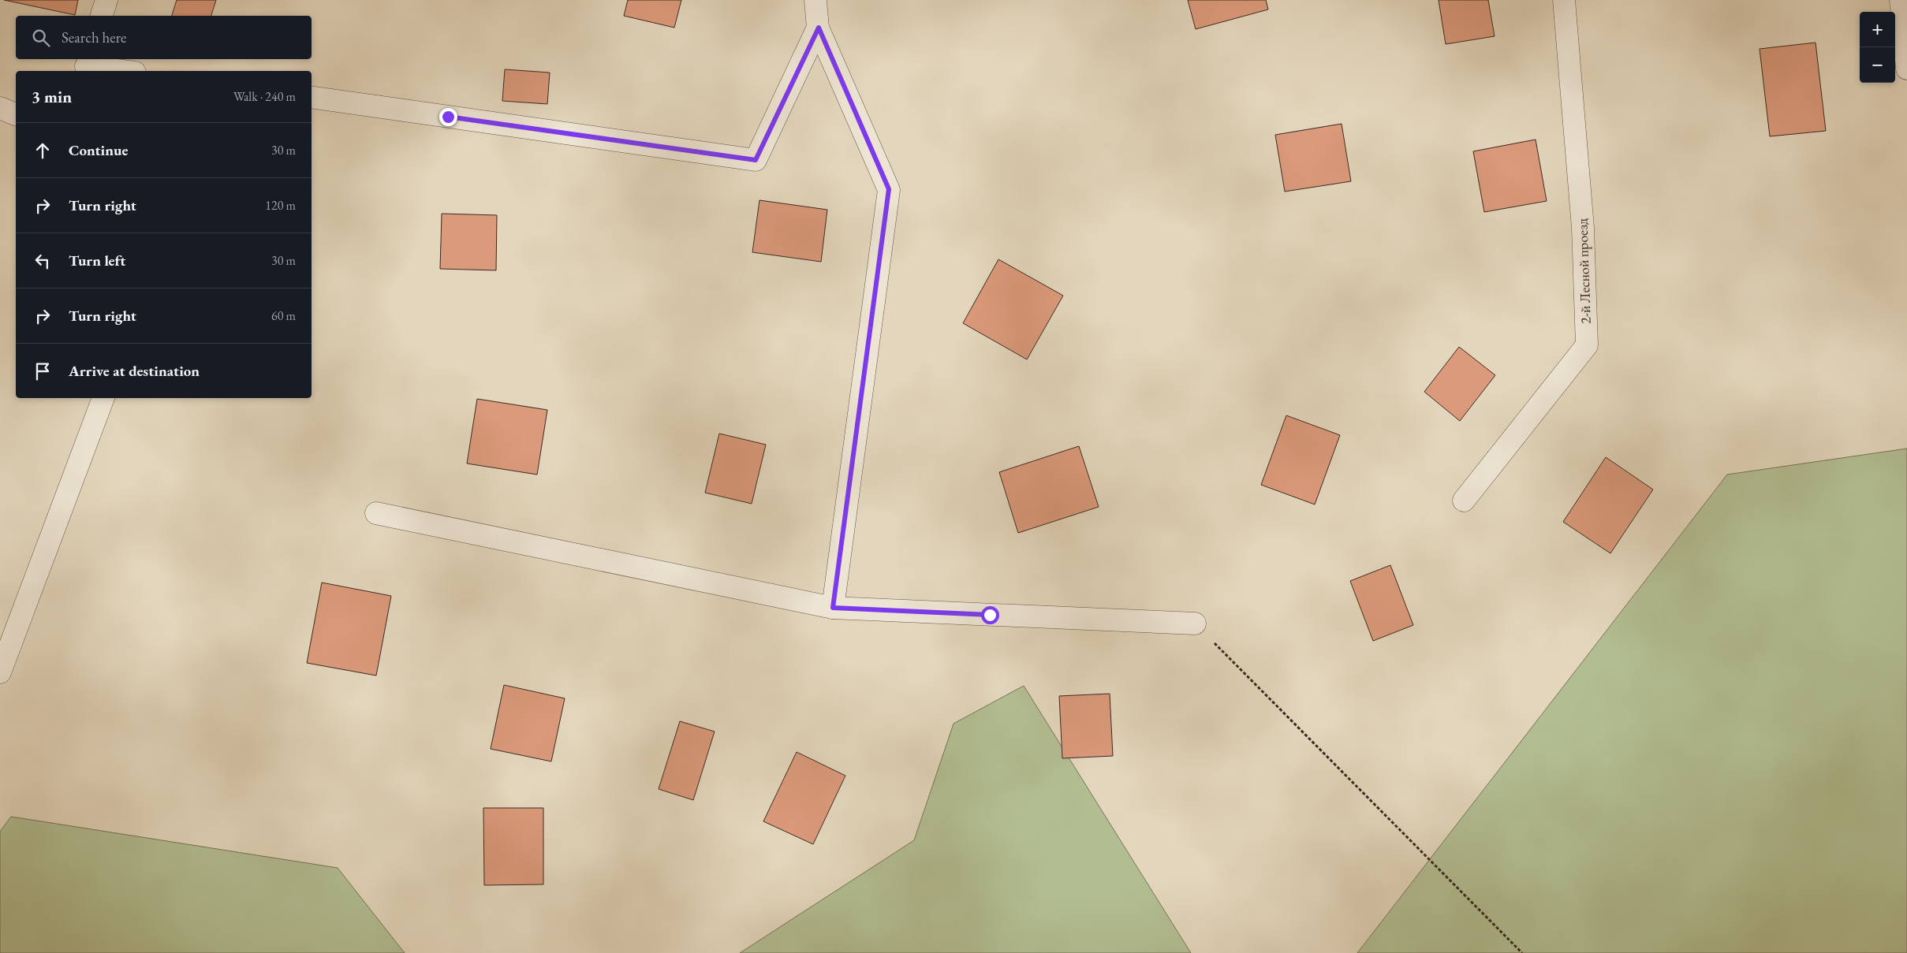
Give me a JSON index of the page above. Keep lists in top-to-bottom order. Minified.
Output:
{"streets":{"street":["2-й Лесной проезд"]},"page":{"map_buttons":["+","−"],"search":"Search here","heading":["3 min","Walk · 240 m"],"list":[["Continue","30 m"],["Turn right","120 m"],["Turn left","30 m"],["Turn right","60 m"],"Arrive at destination"]}}
